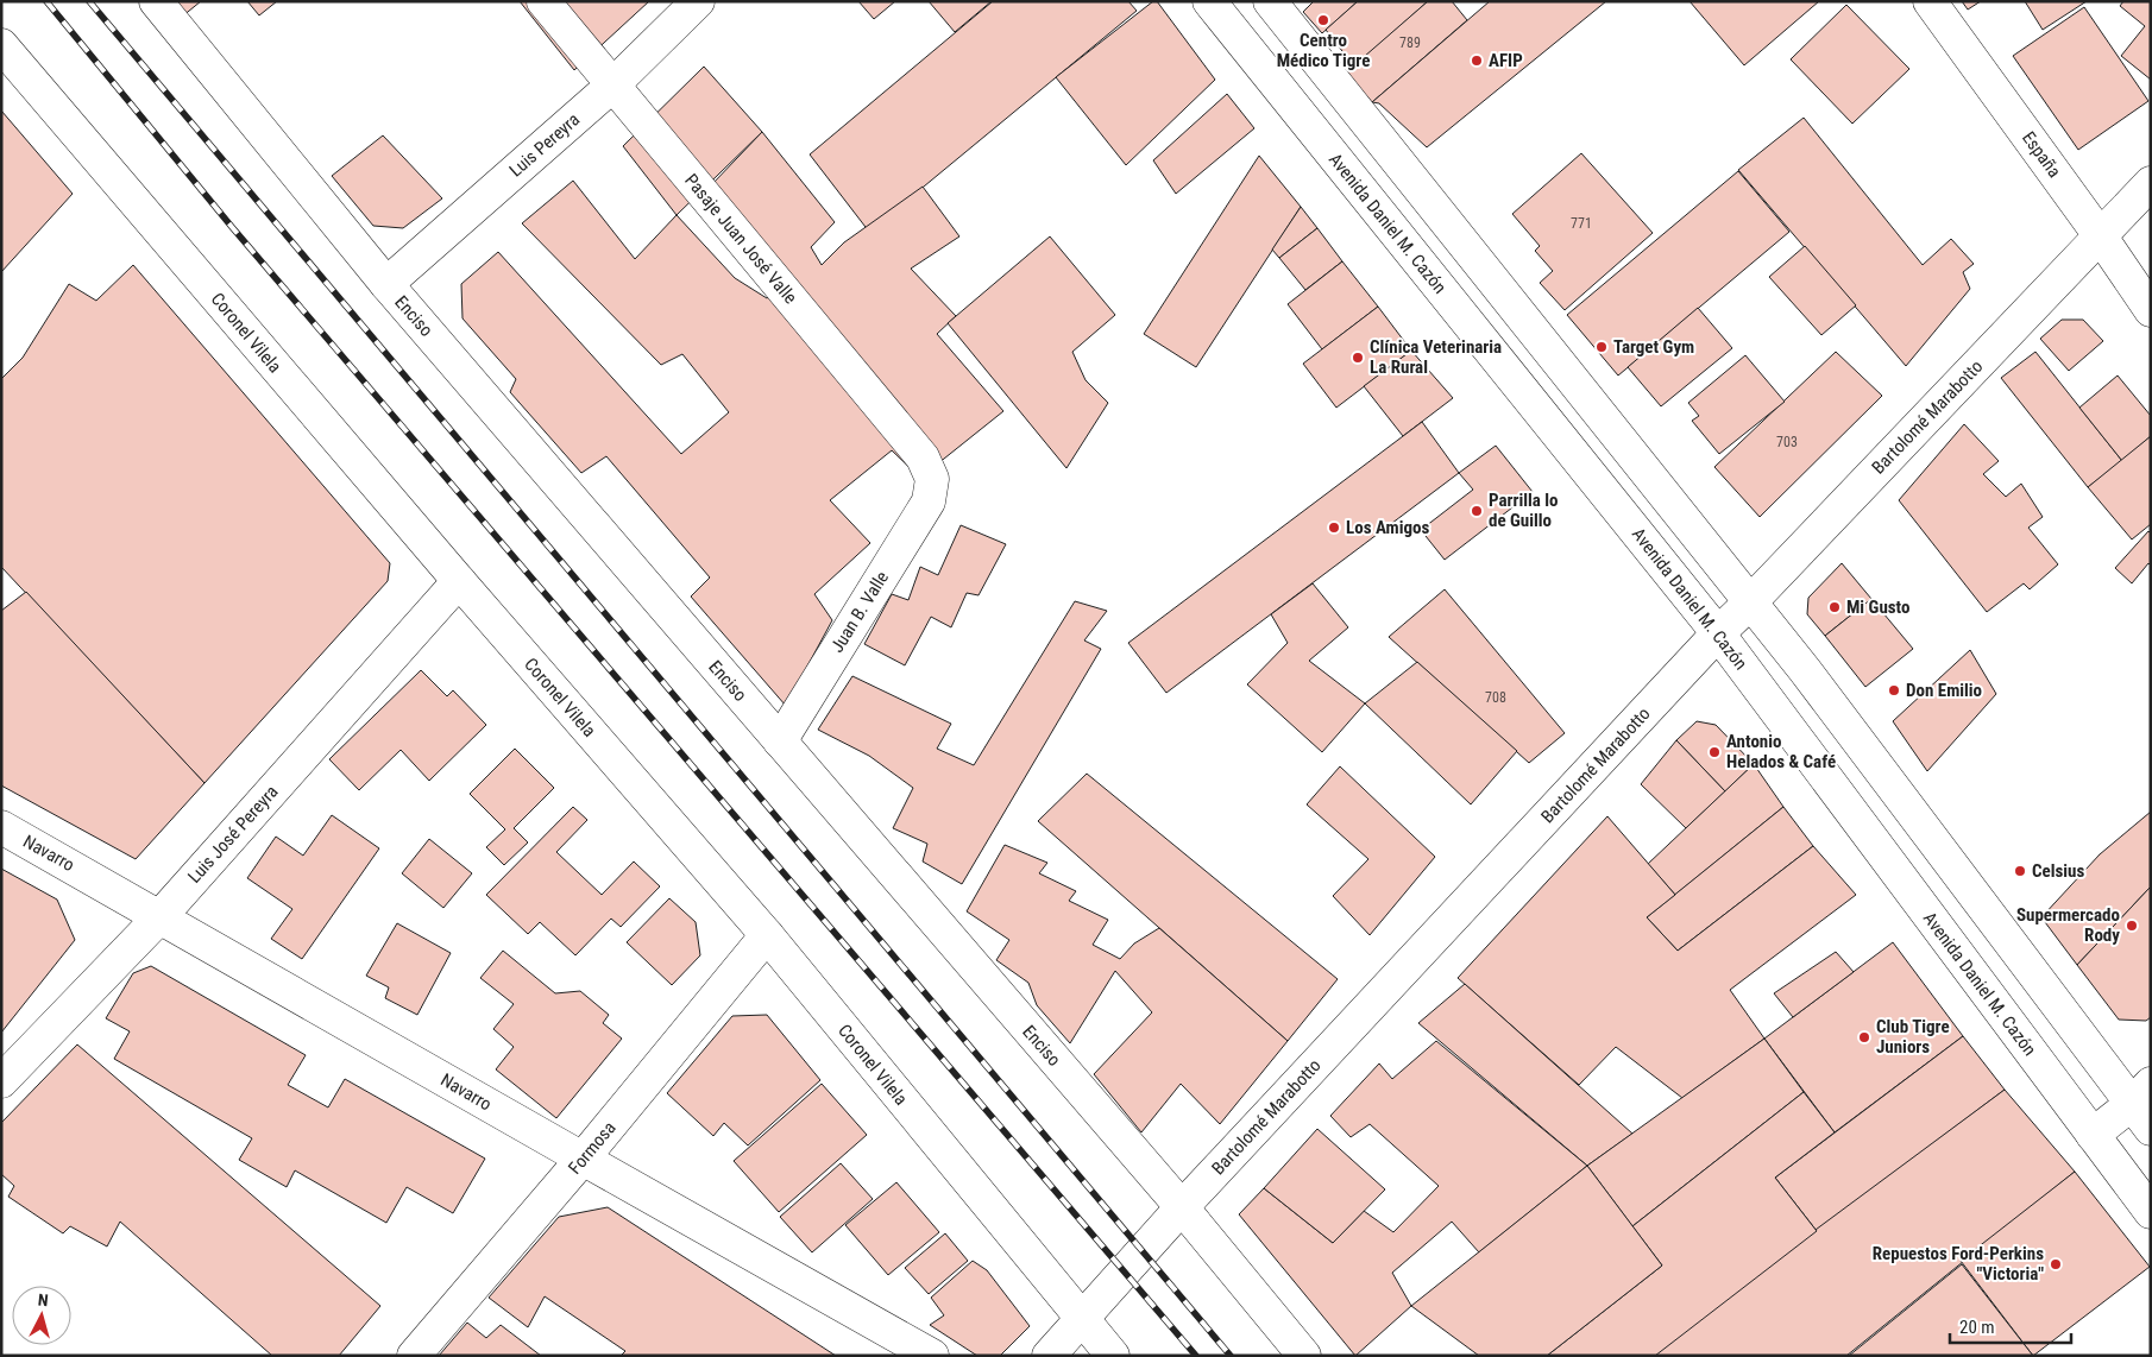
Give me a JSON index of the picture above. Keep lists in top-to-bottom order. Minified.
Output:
{"streets":{"street":["Luis Pereyra","España","Avenida Daniel M. Cazón","Pasaje Juan José Valle","Enciso","Coronel Vilela","Bartolomé Marabotto","Juan B. Valle","Luis José Pereyra","Navarro","Formosa"]},"crossings":[["Luis Pereyra","Pasaje Juan José Valle"],["Luis Pereyra","Enciso"],["España","Bartolomé Marabotto"],["Avenida Daniel M. Cazón","Bartolomé Marabotto"],["Pasaje Juan José Valle","Juan B. Valle"],["Enciso","Bartolomé Marabotto"],["Enciso","Juan B. Valle"],["Coronel Vilela","Bartolomé Marabotto"],["Coronel Vilela","Luis José Pereyra"],["Coronel Vilela","Formosa"],["Luis José Pereyra","Navarro"],["Navarro","Formosa"]],"places":["Centro Médico Tigre","AFIP","Target Gym","Clínica Veterinaria La Rural","Parrilla lo de Guillo","Los Amigos","Mi Gusto","Don Emilio","Antonio Helados & Café","Celsius","Supermercado Rody","Club Tigre Juniors","Repuestos Ford-Perkins \"Victoria\""],"house_numbers":["789","771","703","708"],"scale_bar":"20 m","north":"top"}
